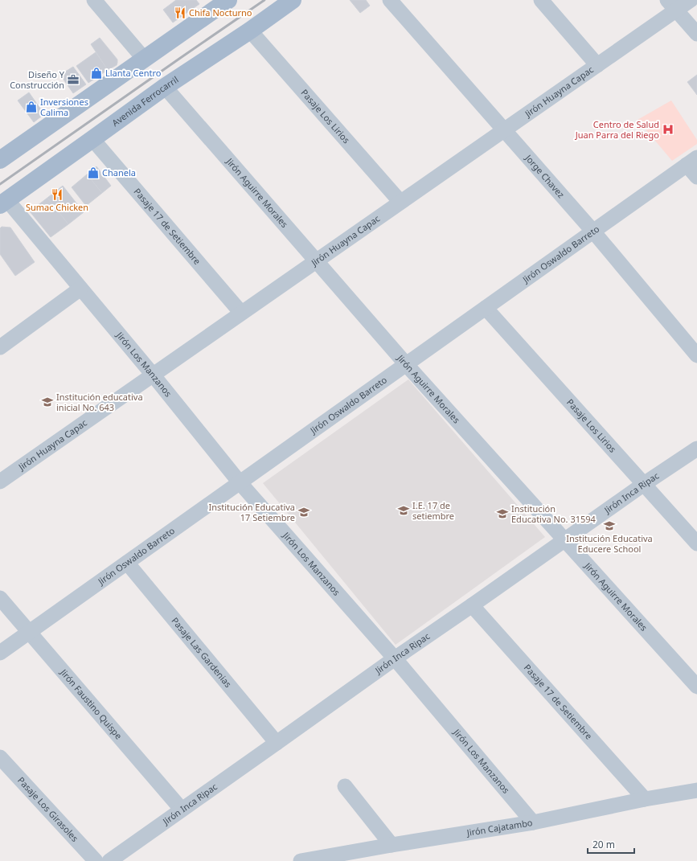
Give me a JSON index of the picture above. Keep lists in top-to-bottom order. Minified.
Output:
{"streets":{"main road":["Avenida Ferrocarril"],"street":["Jirón Huayna Capac","Pasaje Los Lirios","Jorge Chavez","Jirón Aguirre Morales","Pasaje 17 de Setiembre","Jirón Oswaldo Barreto","Jirón Los Manzanos","Jirón Inca Ripac","Pasaje Las Gardenias","Jirón Faustino Quispe","Pasaje Los Girasoles","Jirón Cajatambo"]},"crossings":[["Jirón Huayna Capac","Pasaje Los Lirios"],["Jirón Huayna Capac","Jorge Chavez"],["Jirón Huayna Capac","Jirón Aguirre Morales"],["Jirón Huayna Capac","Pasaje 17 de Setiembre"],["Jirón Huayna Capac","Jirón Los Manzanos"],["Avenida Ferrocarril","Pasaje Los Lirios"],["Avenida Ferrocarril","Jirón Aguirre Morales"],["Avenida Ferrocarril","Pasaje 17 de Setiembre"],["Avenida Ferrocarril","Jirón Los Manzanos"],["Pasaje Los Lirios","Jirón Oswaldo Barreto"],["Pasaje Los Lirios","Jirón Inca Ripac"],["Jorge Chavez","Jirón Oswaldo Barreto"],["Jirón Aguirre Morales","Jirón Oswaldo Barreto"],["Jirón Aguirre Morales","Jirón Inca Ripac"],["Pasaje 17 de Setiembre","Jirón Inca Ripac"],["Pasaje 17 de Setiembre","Jirón Cajatambo"],["Jirón Oswaldo Barreto","Jirón Los Manzanos"],["Jirón Oswaldo Barreto","Pasaje Las Gardenias"],["Jirón Oswaldo Barreto","Jirón Faustino Quispe"],["Jirón Los Manzanos","Jirón Inca Ripac"],["Jirón Los Manzanos","Jirón Cajatambo"],["Jirón Inca Ripac","Pasaje Las Gardenias"],["Jirón Inca Ripac","Jirón Faustino Quispe"]],"places":{"restaurant":["Chifa Nocturno","Sumac Chicken"],"shop":["Llanta Centro","Inversiones Calima","Chanela"],"office":["Diseño Y Construcción"],"hospital":["Centro de Salud Juan Parra del Riego"],"school or university":["Institución educativa inicial No. 643","I.E. 17 de setiembre","Institución Educativa 17 Setiembre","Institución Educativa No. 31594","Institución Educativa Educere School"]},"scale_bar":"20 m"}
